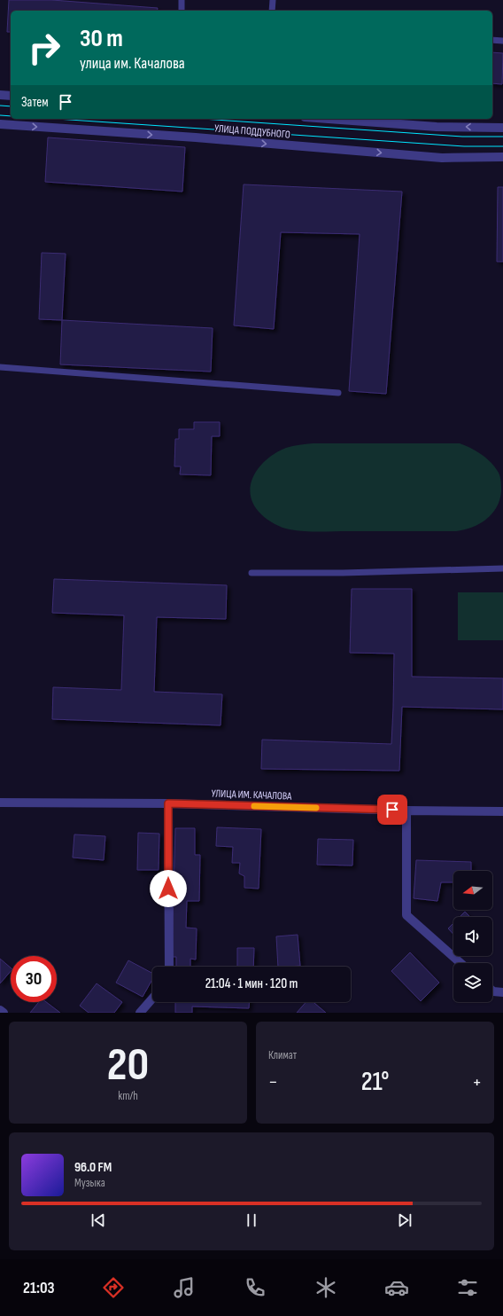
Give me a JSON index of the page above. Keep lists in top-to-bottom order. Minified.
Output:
{"streets":{"street":["УЛИЦА ПОДДУБНОГО","УЛИЦА ИМ. КАЧАЛОВА"]},"north":"left","page":{"turn":["30 m","улица им. Качалова"],"then":"Затем","limit":"30","trip":"21:04 · 1 мин · 120 m","tile":[["20","km/h"],"Климат"],"heat":["−","21°","+"],"song":["96.0 FM","Музыка"],"tabs":"21:03"}}
